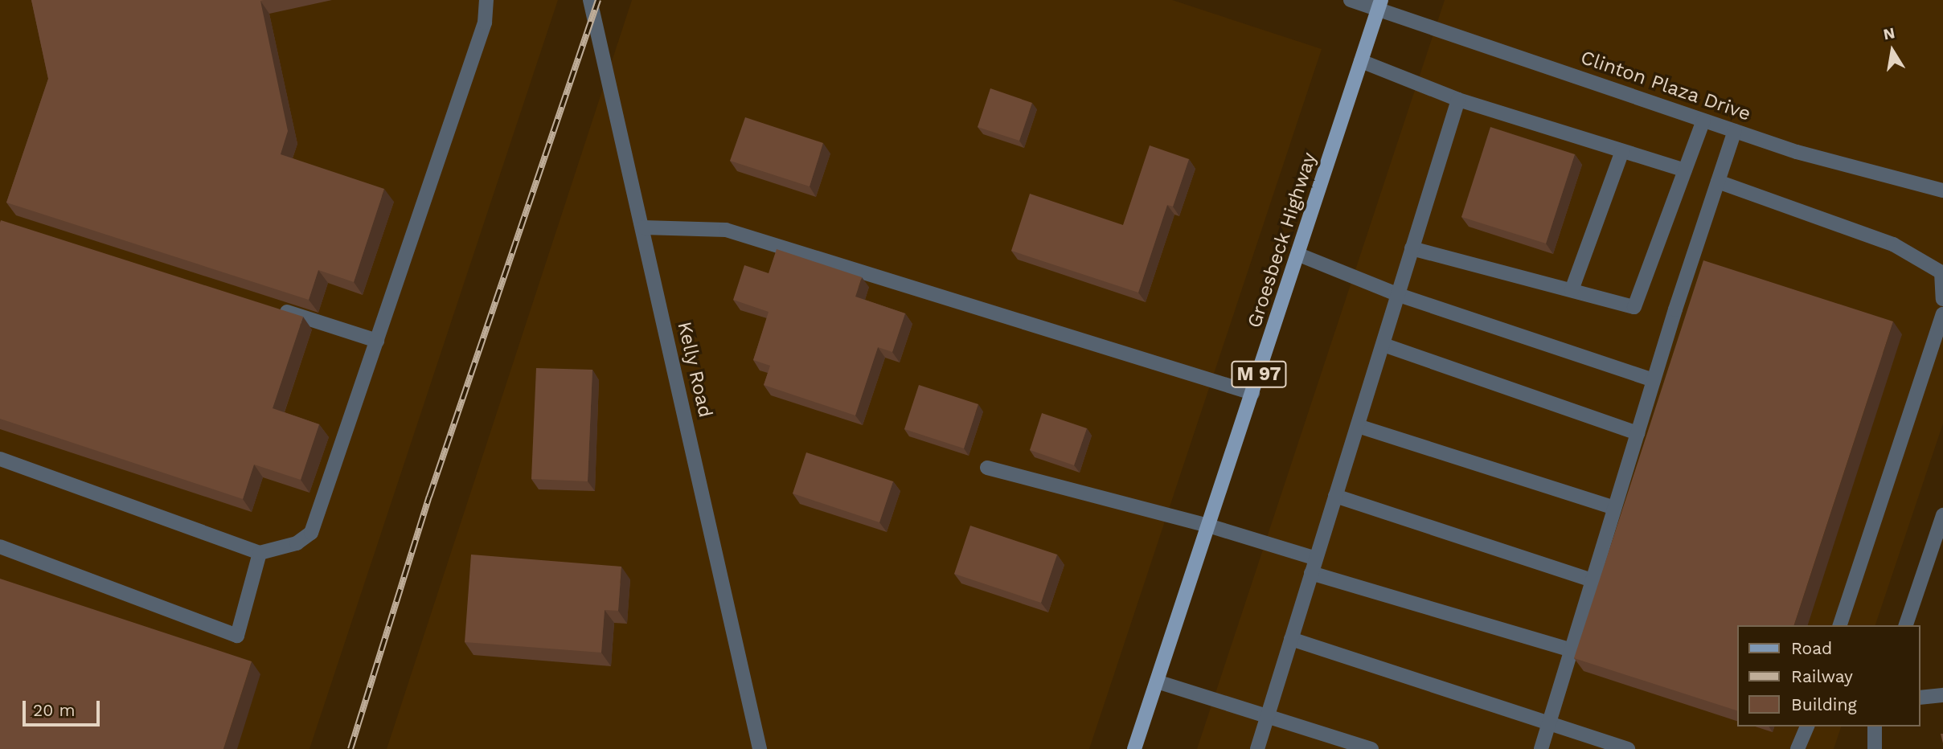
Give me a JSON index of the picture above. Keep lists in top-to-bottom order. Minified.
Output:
{"streets":{"main road":["Groesbeck Highway","M 97"],"street":["Clinton Plaza Drive","Kelly Road"]},"crossings":[["Clinton Plaza Drive","Groesbeck Highway"]],"legend":["Road","Railway","Building"],"scale_bar":"20 m","north":"top"}
